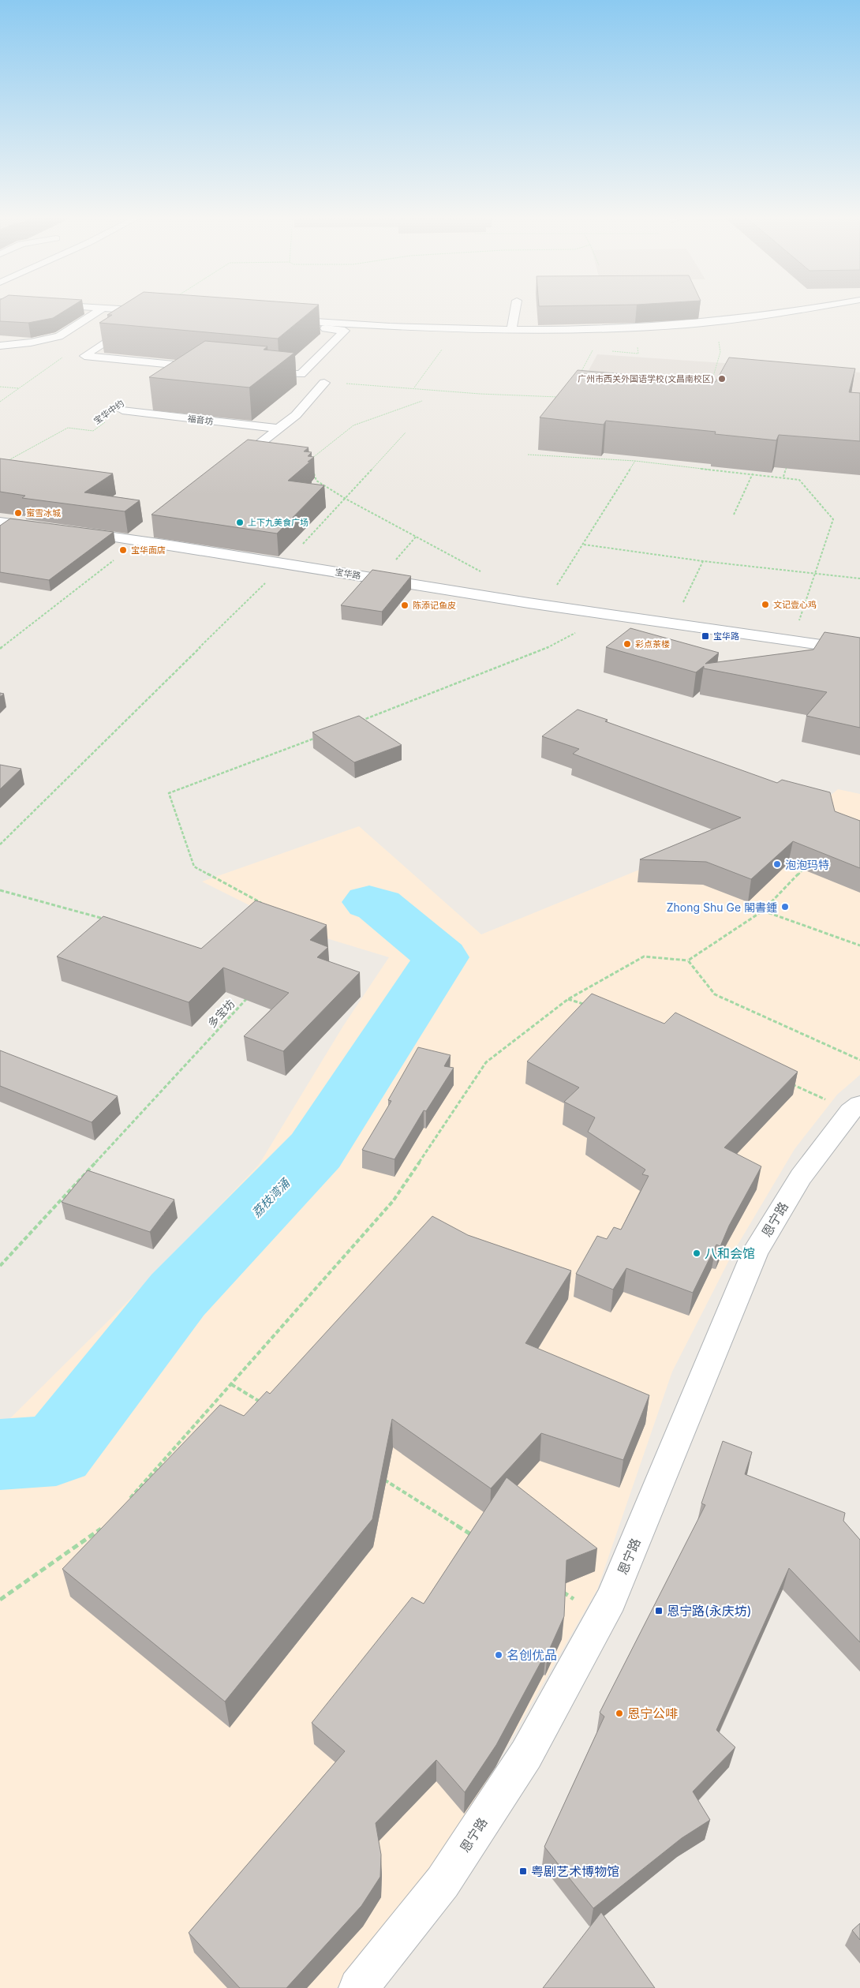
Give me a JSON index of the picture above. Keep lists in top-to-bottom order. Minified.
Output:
{"streets":{"street":["福音坊","宝华路","恩宁路"],"path":["宝华中约","多宝坊"]},"crossings":[["宝华中约","福音坊"]],"water":["荔枝湾涌"],"places":{"other":["广州市西关外国语学校(文昌南校区)","蜜雪冰城","上下九美食广场","宝华面店","文记壹心鸡","陈添记鱼皮","彩点茶楼","泡泡玛特","Zhong Shu Ge 閣書鍾","八和会馆","名创优品","恩宁公啡"],"transit":["宝华路","恩宁路(永庆坊)","粤剧艺术博物馆"]}}
